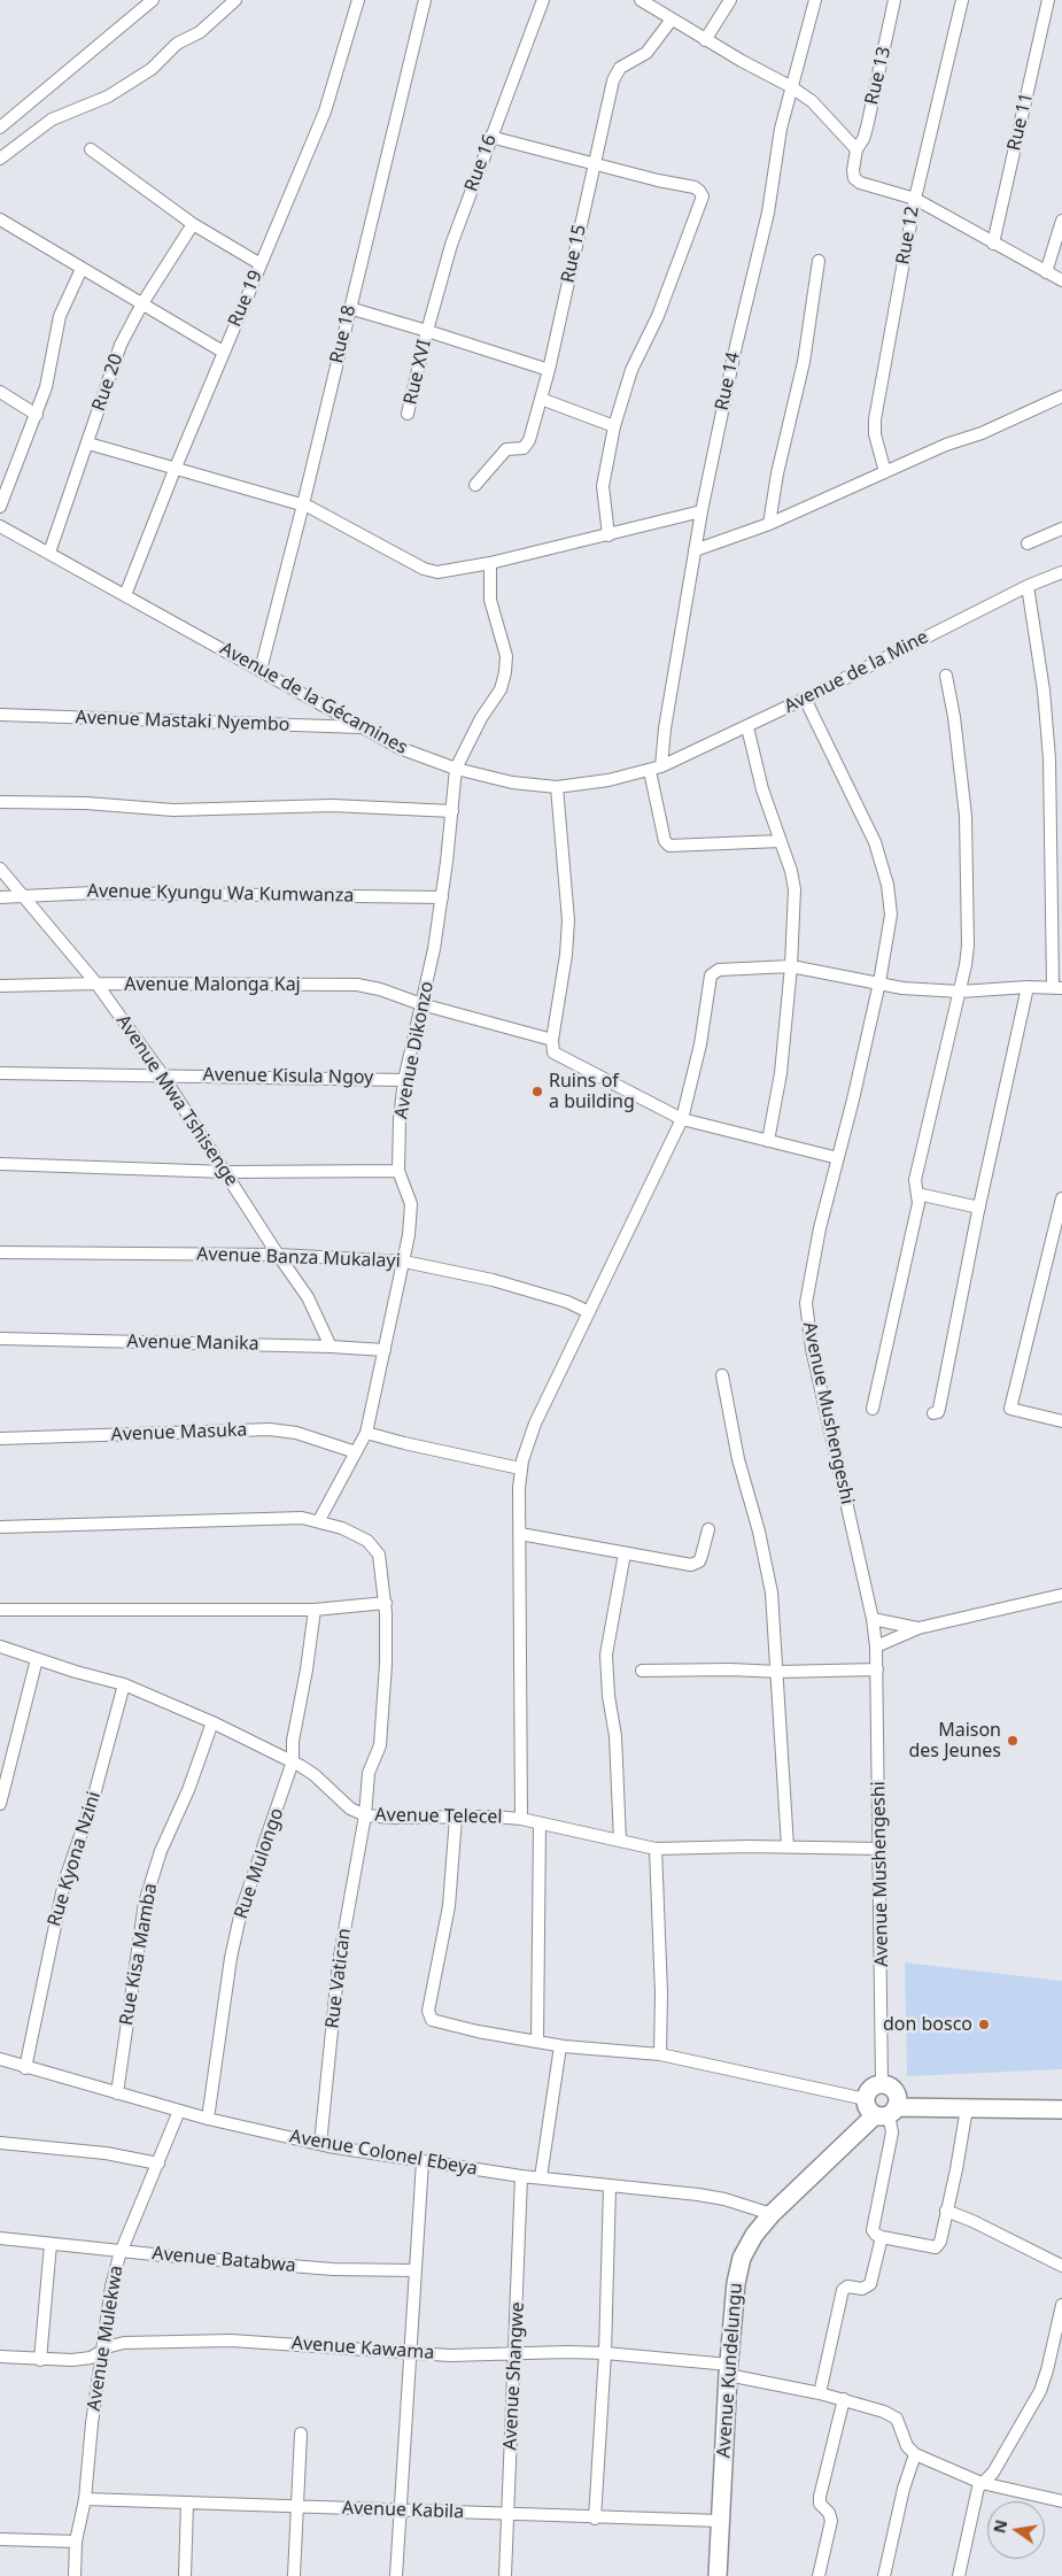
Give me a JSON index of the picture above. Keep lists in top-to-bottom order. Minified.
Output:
{"streets":{"street":["Rue 13","Rue 11","Rue 16","Rue 12","Rue 15","Rue 19","Rue 18","Rue XVI","Rue 14","Rue 20","Avenue de la Mine","Avenue de la Gécamines","Avenue Mastaki Nyembo","Avenue Kyungu Wa Kumwanza","Avenue Malonga Kaj","Avenue Dikonzo","Avenue Kisula Ngoy","Avenue Mwa Tshisenge","Avenue Banza Mukalayi","Avenue Manika","Avenue Mushengeshi","Avenue Masuka","Avenue Telecel","Rue Kyona Nzini","Rue Mulongo","Rue Kisa Mamba","Rue Vatican","Avenue Colonel Ebeya","Avenue Batabwa","Avenue Mulekwa","Avenue Kawama","Avenue Kundelungu","Avenue Shangwe","Avenue Kabila"]},"crossings":[["Rue 16","Rue XVI"],["Rue 19","Avenue de la Gécamines"],["Rue 18","Avenue de la Gécamines"],["Rue 14","Avenue de la Mine"],["Rue 14","Avenue de la Gécamines"],["Rue 20","Avenue de la Gécamines"],["Avenue de la Mine","Avenue de la Gécamines"],["Avenue de la Mine","Avenue Mushengeshi"],["Avenue de la Gécamines","Avenue Mastaki Nyembo"],["Avenue de la Gécamines","Avenue Dikonzo"],["Avenue Kyungu Wa Kumwanza","Avenue Dikonzo"],["Avenue Kyungu Wa Kumwanza","Avenue Mwa Tshisenge"],["Avenue Malonga Kaj","Avenue Dikonzo"],["Avenue Malonga Kaj","Avenue Mwa Tshisenge"],["Avenue Dikonzo","Avenue Kisula Ngoy"],["Avenue Dikonzo","Avenue Banza Mukalayi"],["Avenue Dikonzo","Avenue Manika"],["Avenue Dikonzo","Avenue Masuka"],["Avenue Dikonzo","Rue Vatican"],["Avenue Kisula Ngoy","Avenue Mwa Tshisenge"],["Avenue Mwa Tshisenge","Avenue Banza Mukalayi"],["Avenue Mwa Tshisenge","Avenue Manika"],["Avenue Mushengeshi","Avenue Telecel"],["Avenue Mushengeshi","Avenue Kundelungu"],["Avenue Telecel","Rue Kyona Nzini"],["Avenue Telecel","Rue Mulongo"],["Avenue Telecel","Rue Kisa Mamba"],["Avenue Telecel","Rue Vatican"],["Rue Kyona Nzini","Avenue Colonel Ebeya"],["Rue Mulongo","Avenue Colonel Ebeya"],["Rue Kisa Mamba","Avenue Colonel Ebeya"],["Rue Vatican","Avenue Colonel Ebeya"],["Avenue Colonel Ebeya","Avenue Mulekwa"],["Avenue Colonel Ebeya","Avenue Kundelungu"],["Avenue Colonel Ebeya","Avenue Shangwe"],["Avenue Batabwa","Avenue Mulekwa"],["Avenue Mulekwa","Avenue Kawama"],["Avenue Mulekwa","Avenue Kabila"],["Avenue Kawama","Avenue Kundelungu"],["Avenue Kawama","Avenue Shangwe"],["Avenue Kundelungu","Avenue Kabila"],["Avenue Shangwe","Avenue Kabila"]],"places":["Ruins of a building","Maison des Jeunes","don bosco"],"north":"left"}
